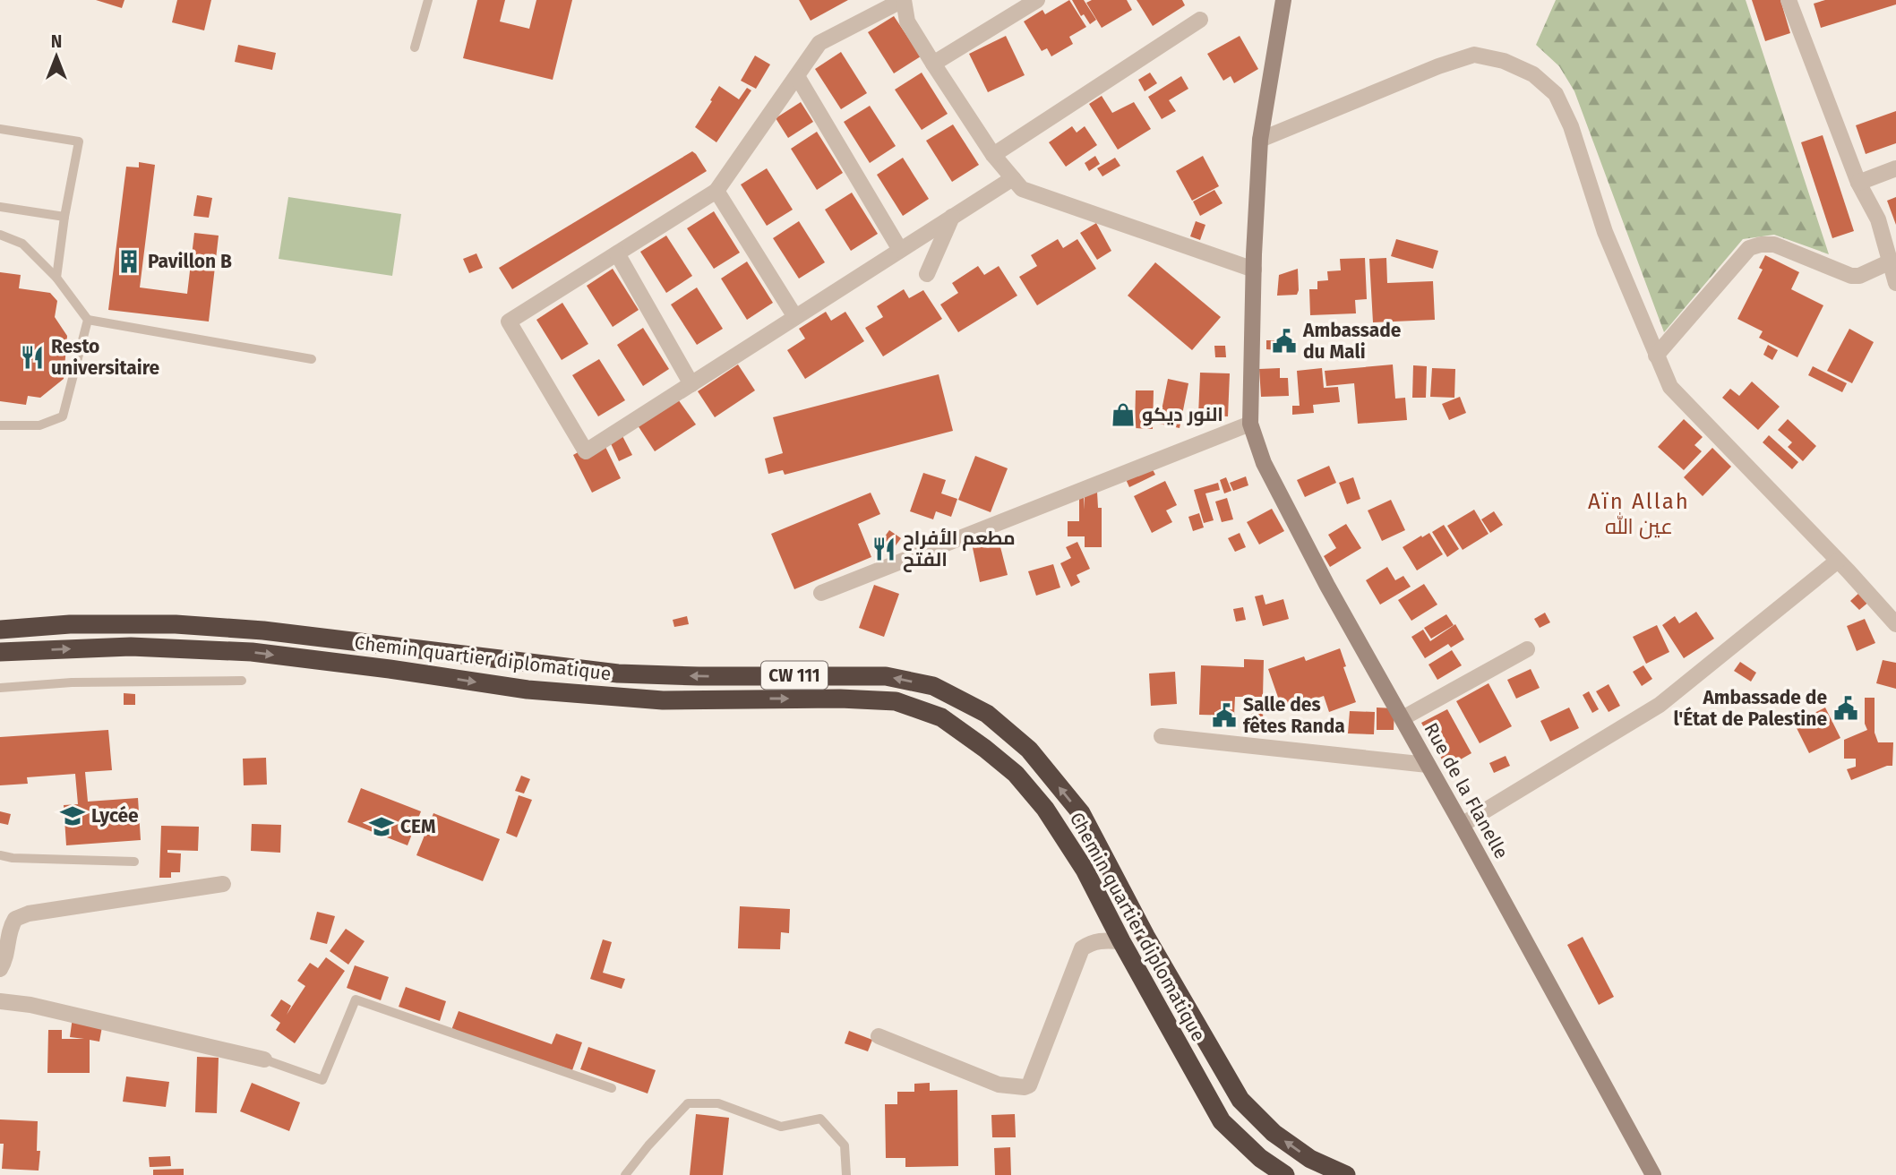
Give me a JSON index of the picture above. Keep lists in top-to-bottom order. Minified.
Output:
{"streets":{"highway":["Chemin quartier diplomatique","CW 111"],"street":["Rue de la Flanelle"]},"districts":["Aïn Allah عين الله"],"places":{"building":["Pavillon B"],"public building":["Ambassade du Mali","Ambassade de l'État de Palestine","Salle des fêtes Randa"],"restaurant":["Resto universitaire","مطعم الأفراح الفتح"],"shop":["النور ديكو"],"school or university":["Lycée","CEM"]},"north":"top"}
